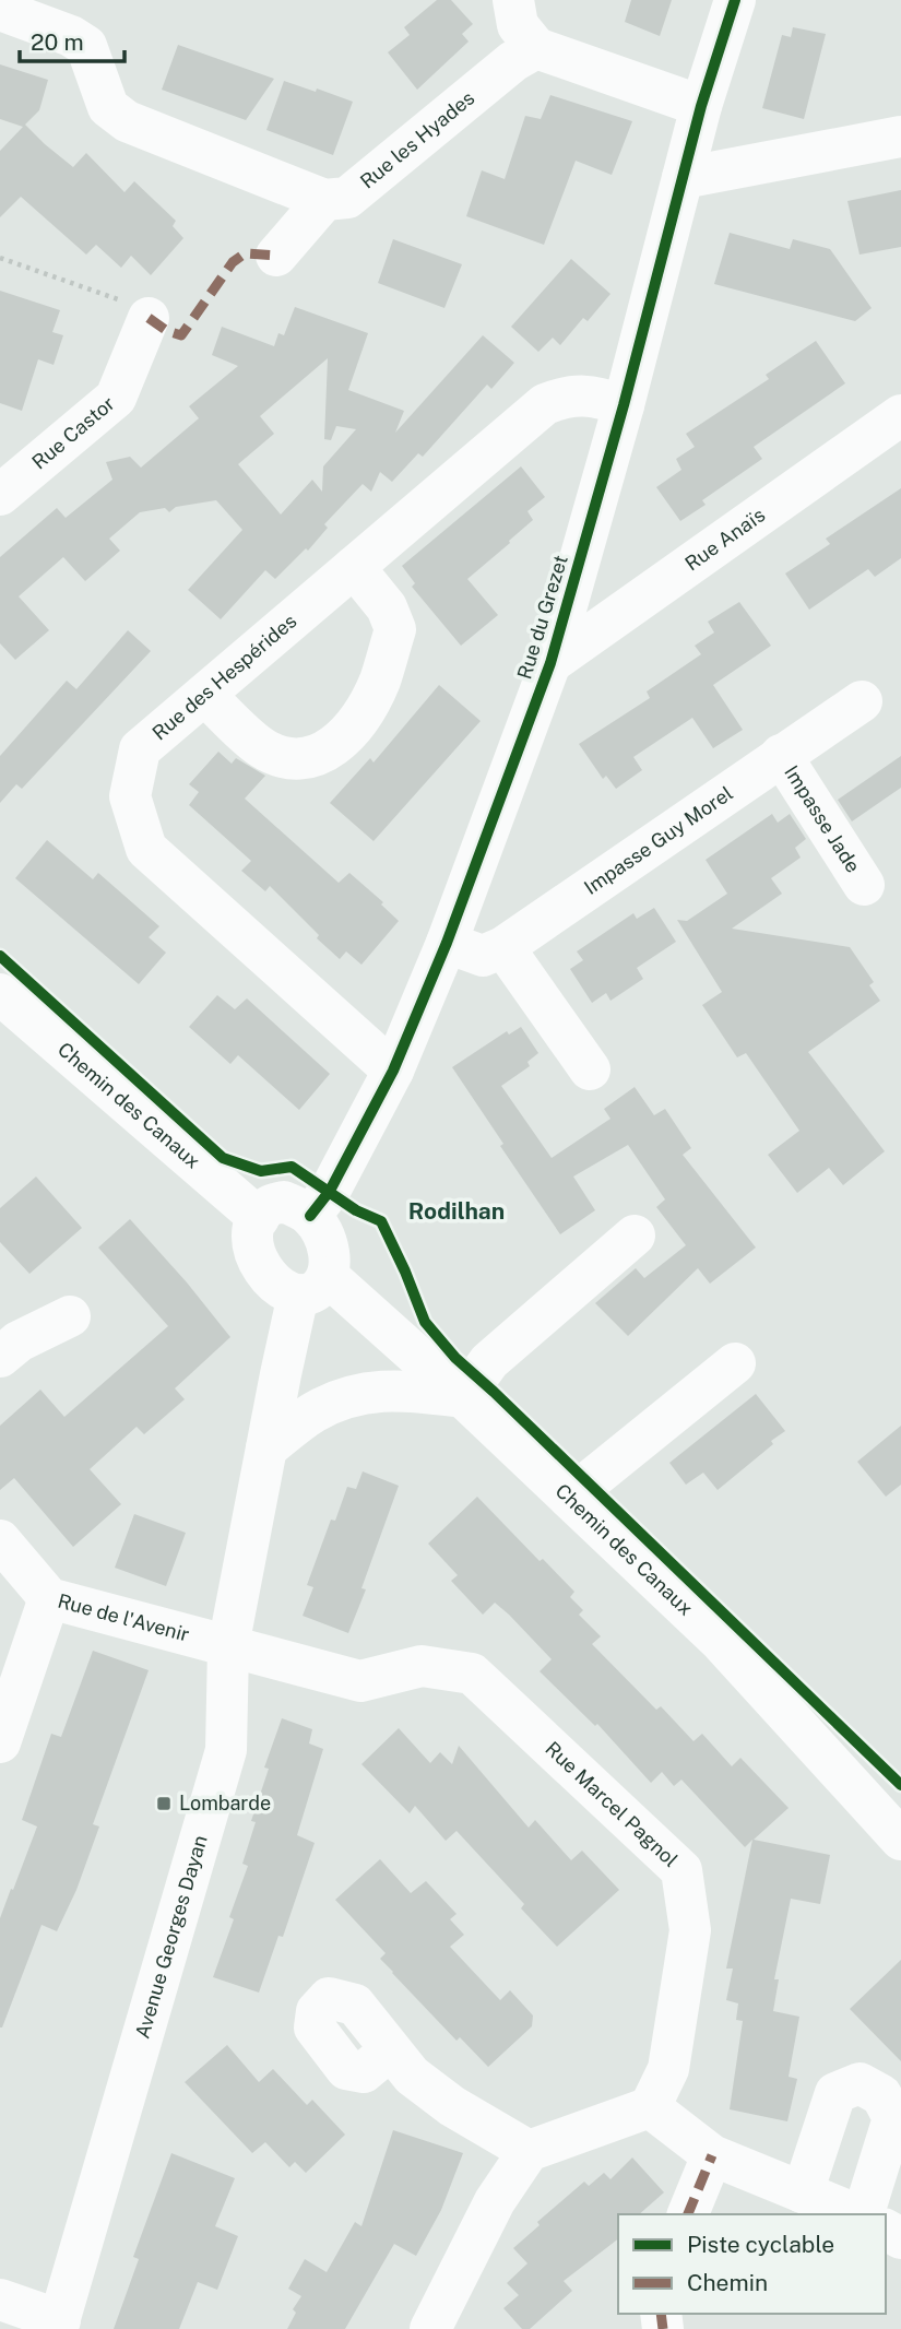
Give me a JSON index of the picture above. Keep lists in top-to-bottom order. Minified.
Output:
{"streets":{"street":["Rue les Hyades","Rue Castor","Rue Anaïs","Rue du Grezet","Rue des Hespérides","Impasse Jade","Impasse Guy Morel","Chemin des Canaux","Rue de l'Avenir","Rue Marcel Pagnol","Avenue Georges Dayan"]},"crossings":[["Rue Anaïs","Rue du Grezet"],["Rue du Grezet","Rue des Hespérides"],["Rue du Grezet","Impasse Guy Morel"],["Rue du Grezet","Chemin des Canaux"],["Rue du Grezet","Avenue Georges Dayan"],["Impasse Jade","Impasse Guy Morel"],["Chemin des Canaux","Avenue Georges Dayan"],["Rue de l'Avenir","Rue Marcel Pagnol"],["Rue de l'Avenir","Avenue Georges Dayan"],["Rue Marcel Pagnol","Avenue Georges Dayan"]],"districts":["Rodilhan"],"places":{"transit":["Lombarde"]},"legend":["Piste cyclable","Chemin"],"scale_bar":"20 m"}
